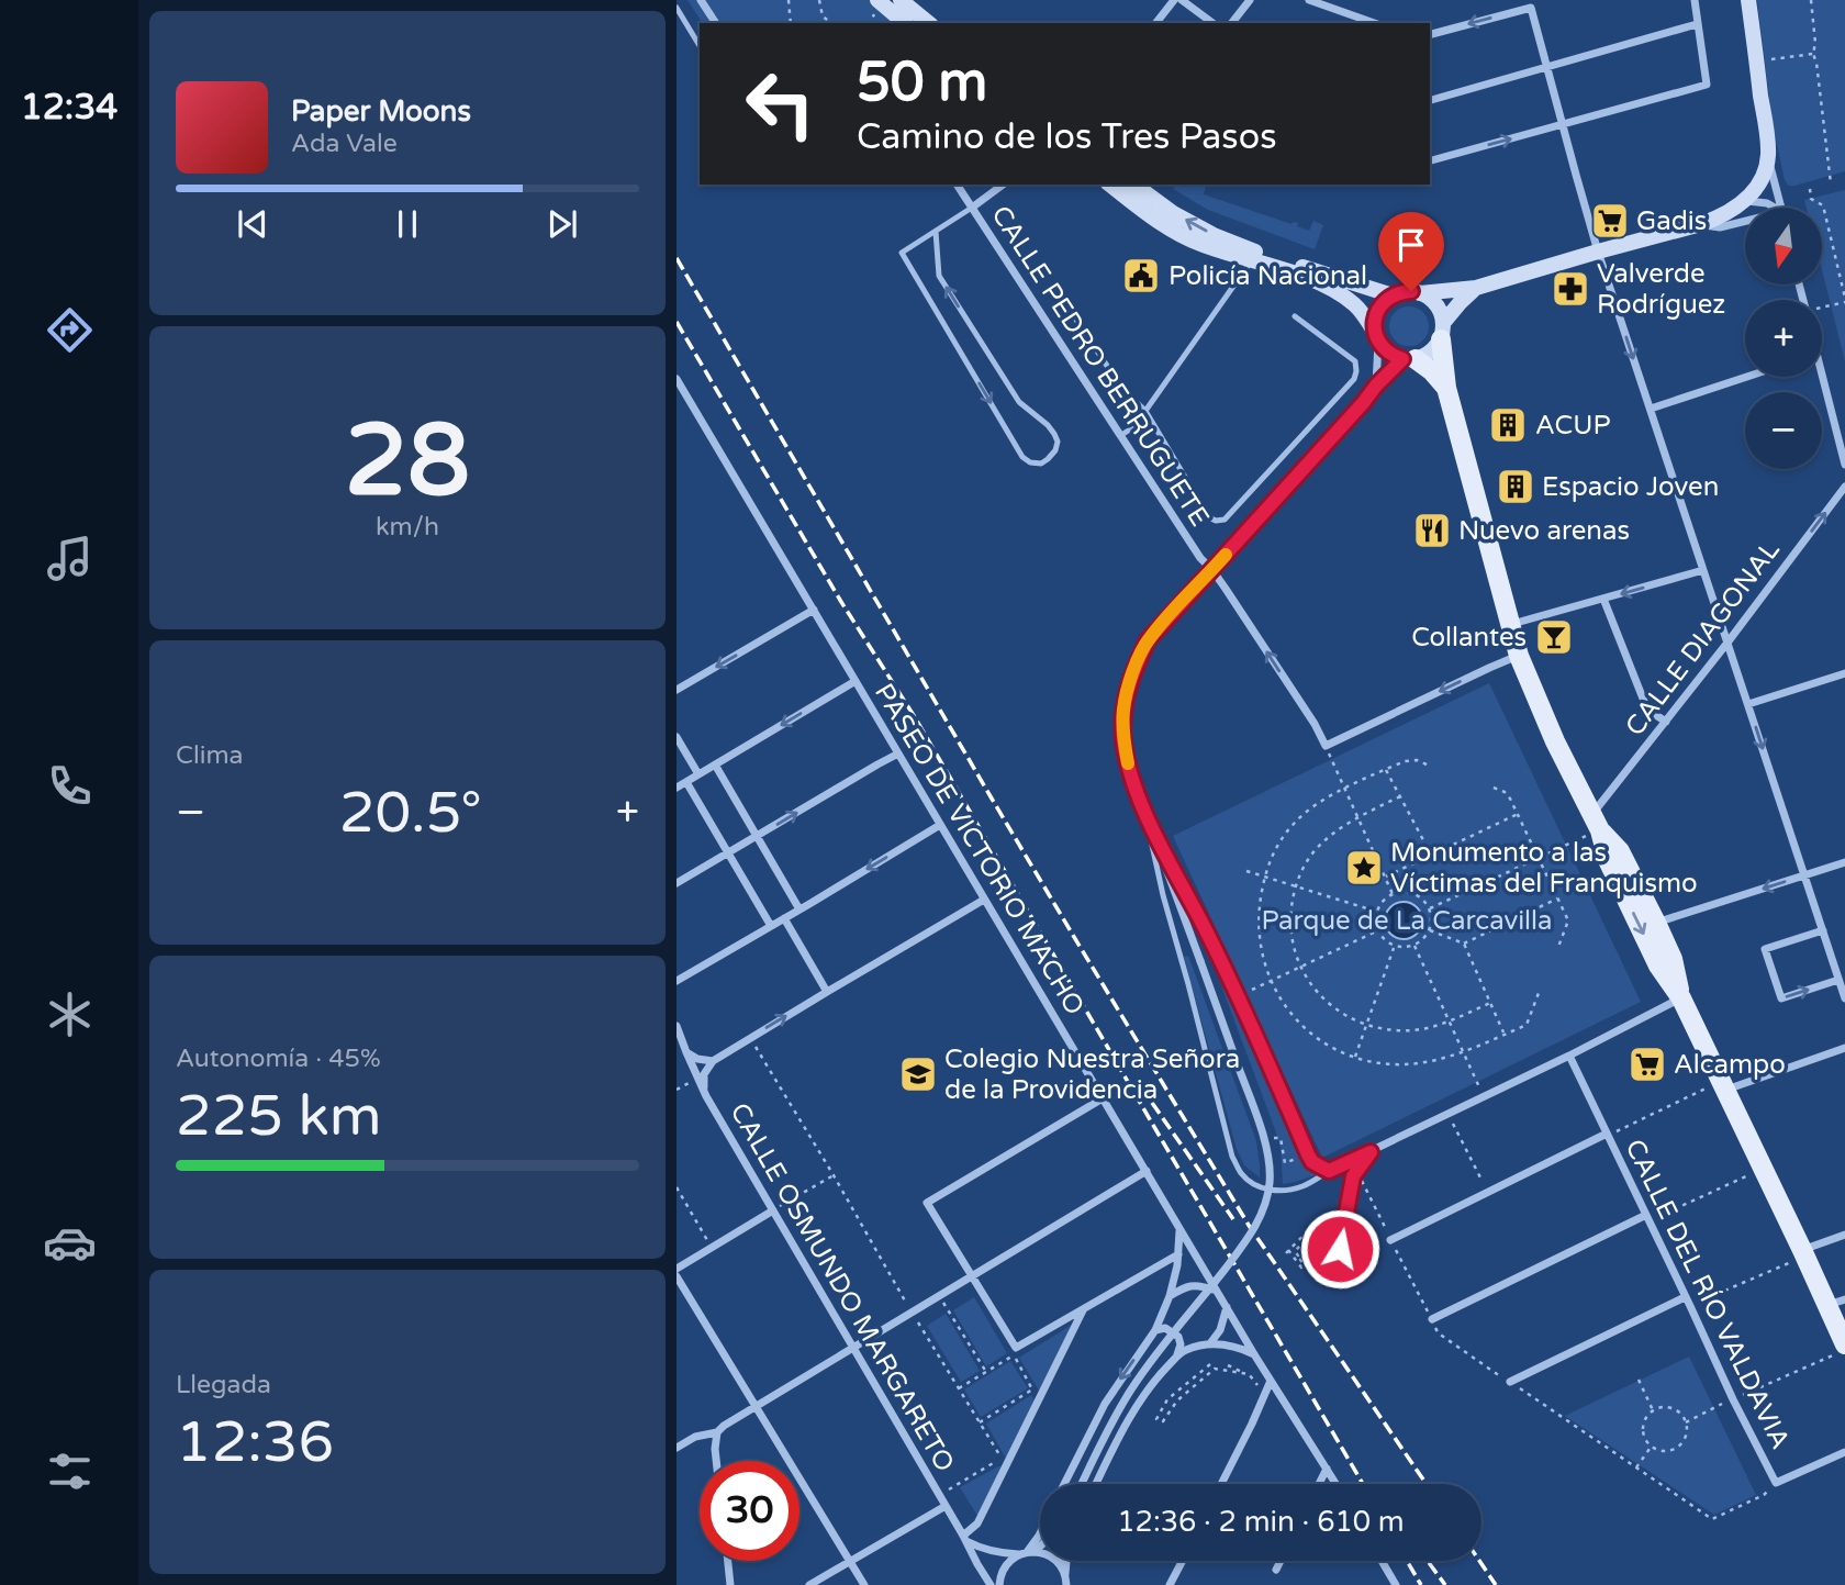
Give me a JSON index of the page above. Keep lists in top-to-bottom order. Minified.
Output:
{"streets":{"street":["CALLE PEDRO BERRUGUETE","CALLE DIAGONAL","PASEO DE VICTORIO MACHO","CALLE OSMUNDO MARGARETO","CALLE DEL RÍO VALDAVIA"]},"one_way":["CALLE DIAGONAL"],"parks":["Parque de La Carcavilla"],"places":{"supermarket":["Gadis","Alcampo"],"public building":["Policía Nacional"],"pharmacy":["Valverde Rodríguez"],"building":["ACUP","Espacio Joven"],"restaurant":["Nuevo arenas"],"bar":["Collantes"],"place":["Monumento a las Víctimas del Franquismo"],"school or university":["Colegio Nuestra Señora de la Providencia"]},"north":"bottom","page":{"tabs":"12:34","turn":["50 m","Camino de los Tres Pasos"],"song":["Paper Moons","Ada Vale"],"map_buttons":["+","−"],"tile":[["28","km/h"],"Clima",["Autonomía · 45%","225 km"],["Llegada","12:36"]],"heat":["−","20.5°","+"],"limit":"30","trip":"12:36 · 2 min · 610 m"}}
